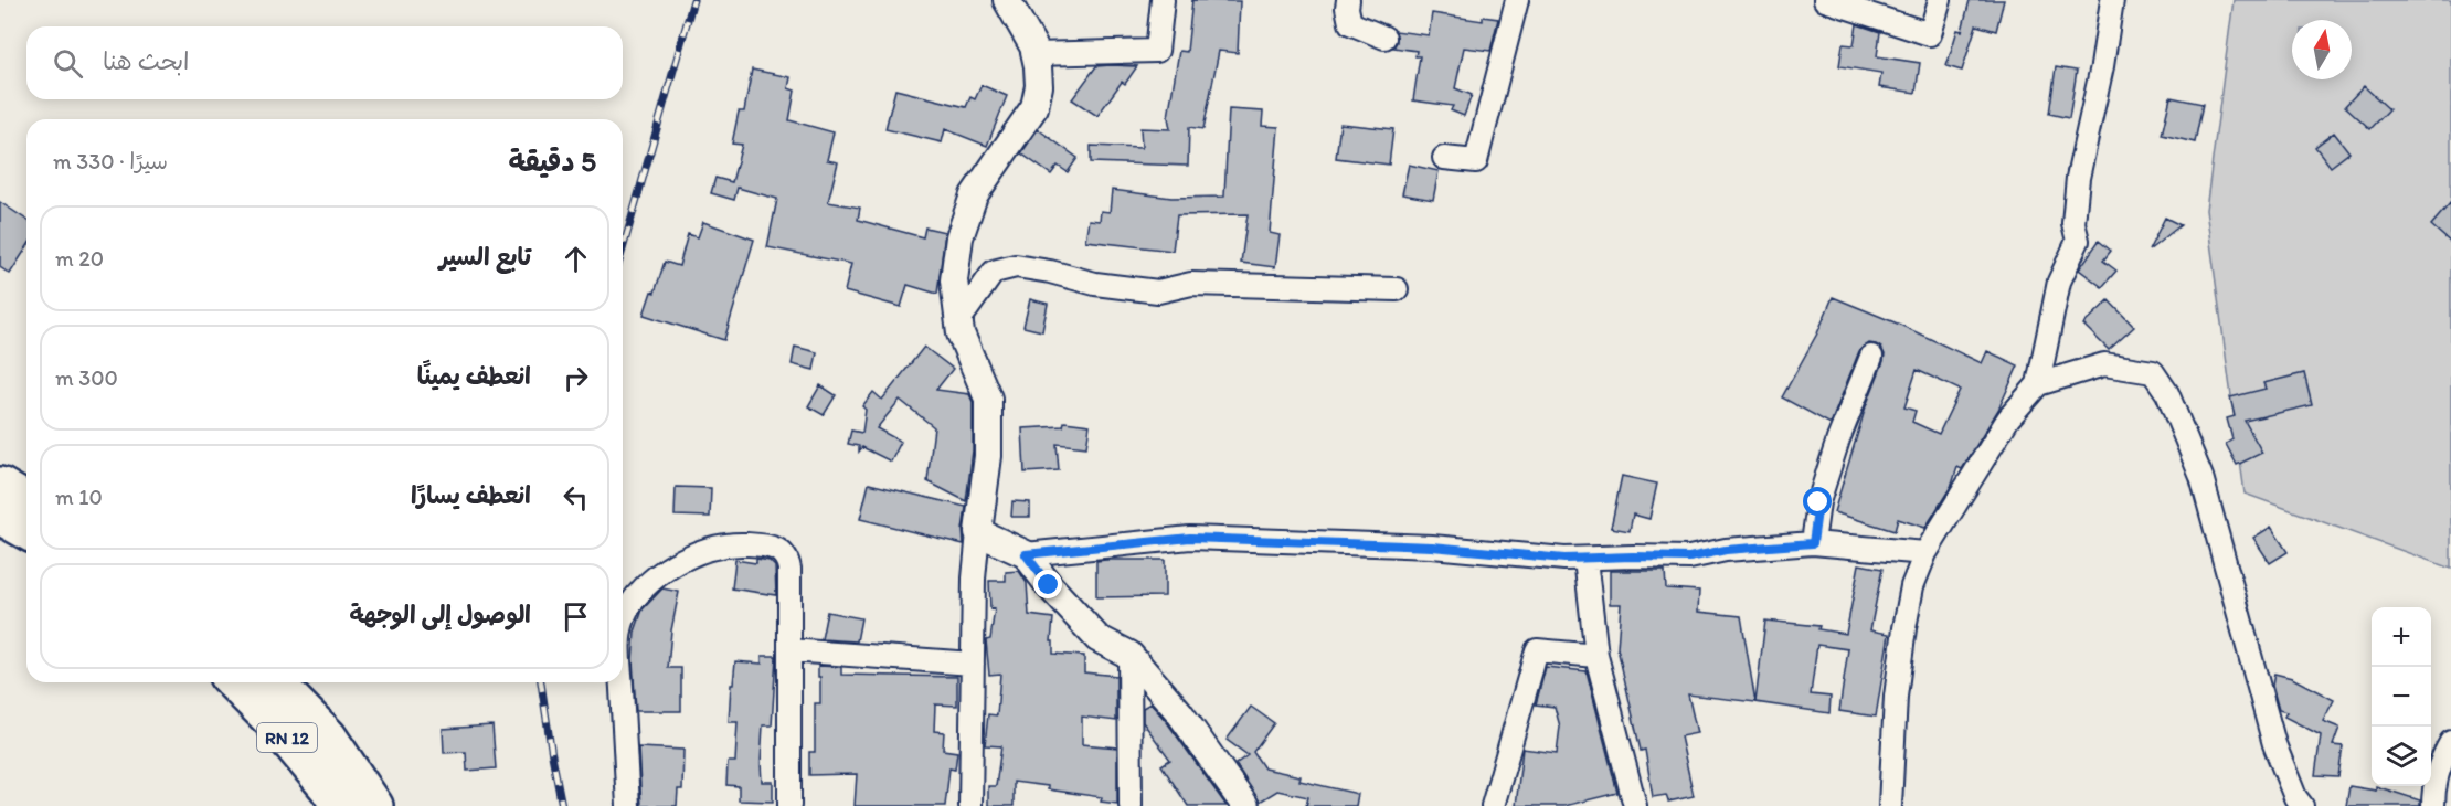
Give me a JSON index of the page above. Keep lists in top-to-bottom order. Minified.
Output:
{"streets":{"highway":["RN 12"]},"north":"top","page":{"search":"ابحث هنا","heading":["5 دقيقة","سيرًا · 330 m"],"list":[["تابع السير","20 m"],["انعطف يمينًا","300 m"],["انعطف يسارًا","10 m"],"الوصول إلى الوجهة"],"map_buttons":["+","−"]}}
